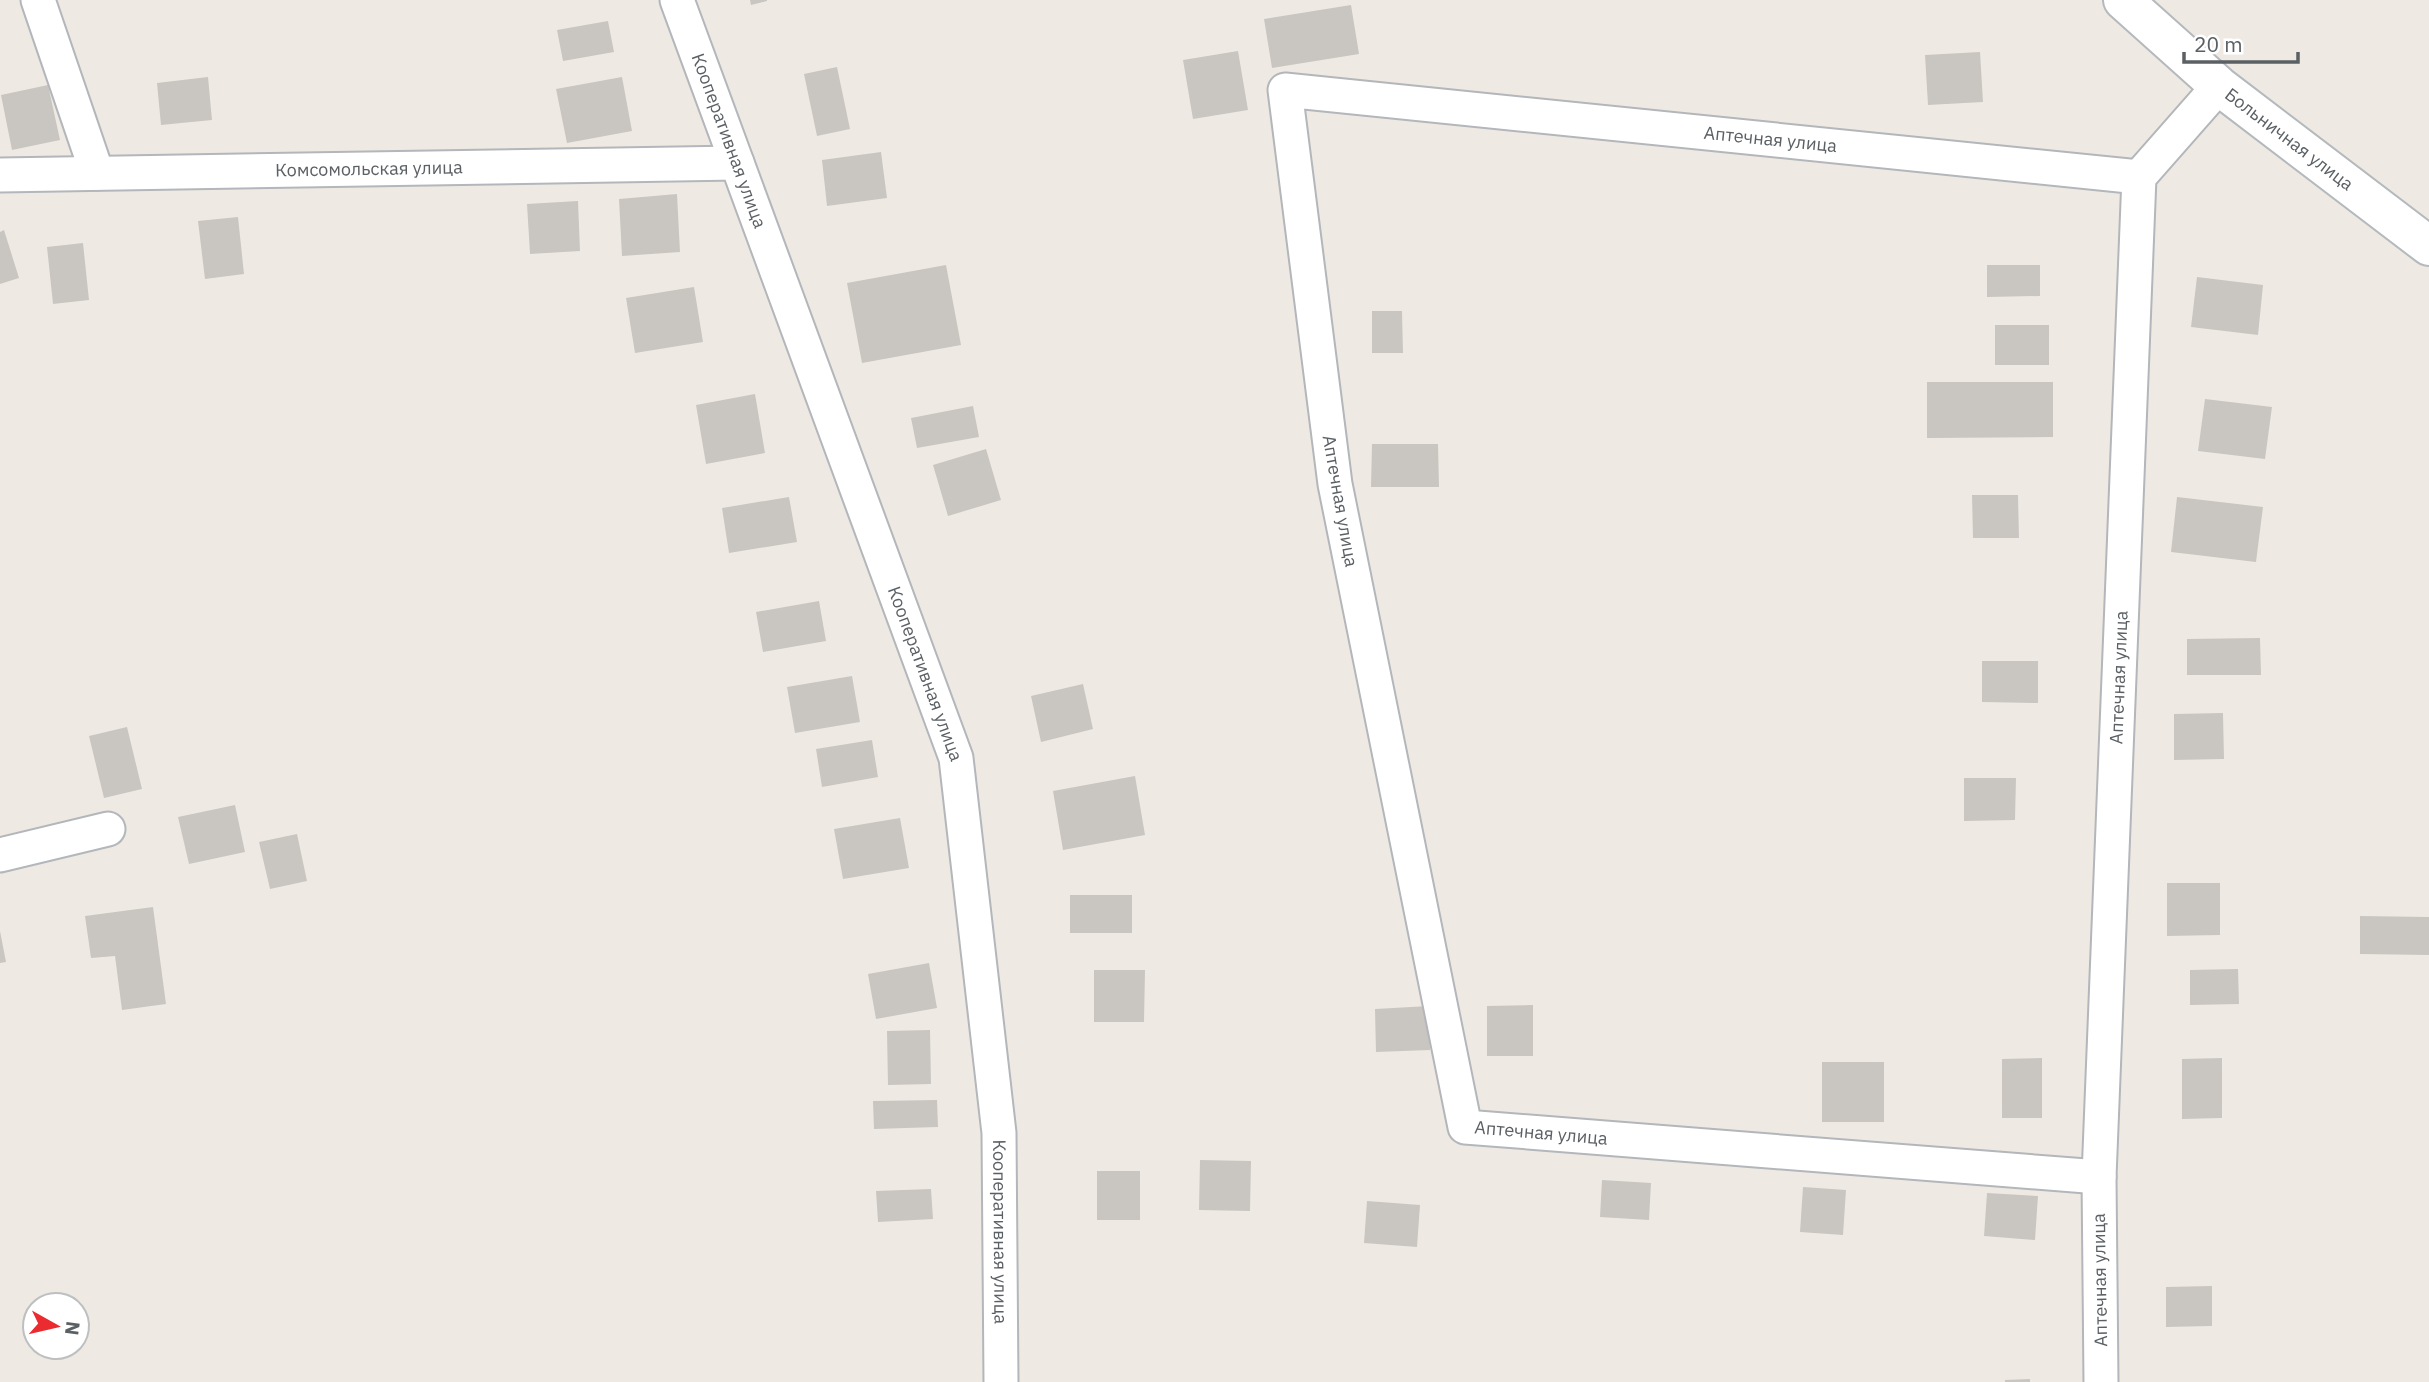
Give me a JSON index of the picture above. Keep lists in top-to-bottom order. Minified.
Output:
{"streets":{"street":["Аптечная улица","Больничная улица","Кооперативная улица","Комсомольская улица"]},"crossings":[["Кооперативная улица","Комсомольская улица"]],"scale_bar":"20 m","north":"right"}
